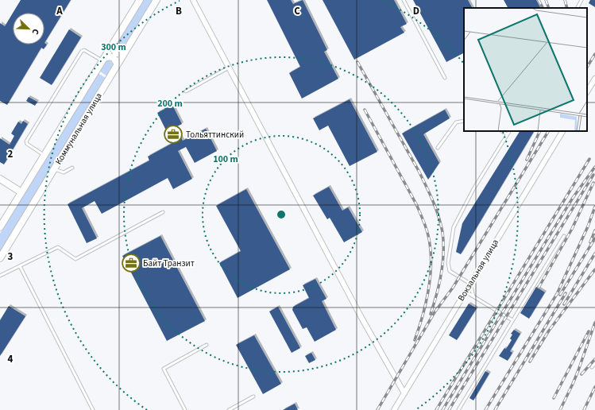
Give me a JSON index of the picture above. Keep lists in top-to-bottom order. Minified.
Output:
{"streets":{"main road":["Коммунальная улица"],"street":["Вокзальная улица"]},"places":{"office":["Тольяттинский","Байт Транзит"]},"north":"bottom right","grid":{"columns":["A","B","C","D"],"rows":["2","3","4"]},"rings":["300 m","200 m","100 m"]}
